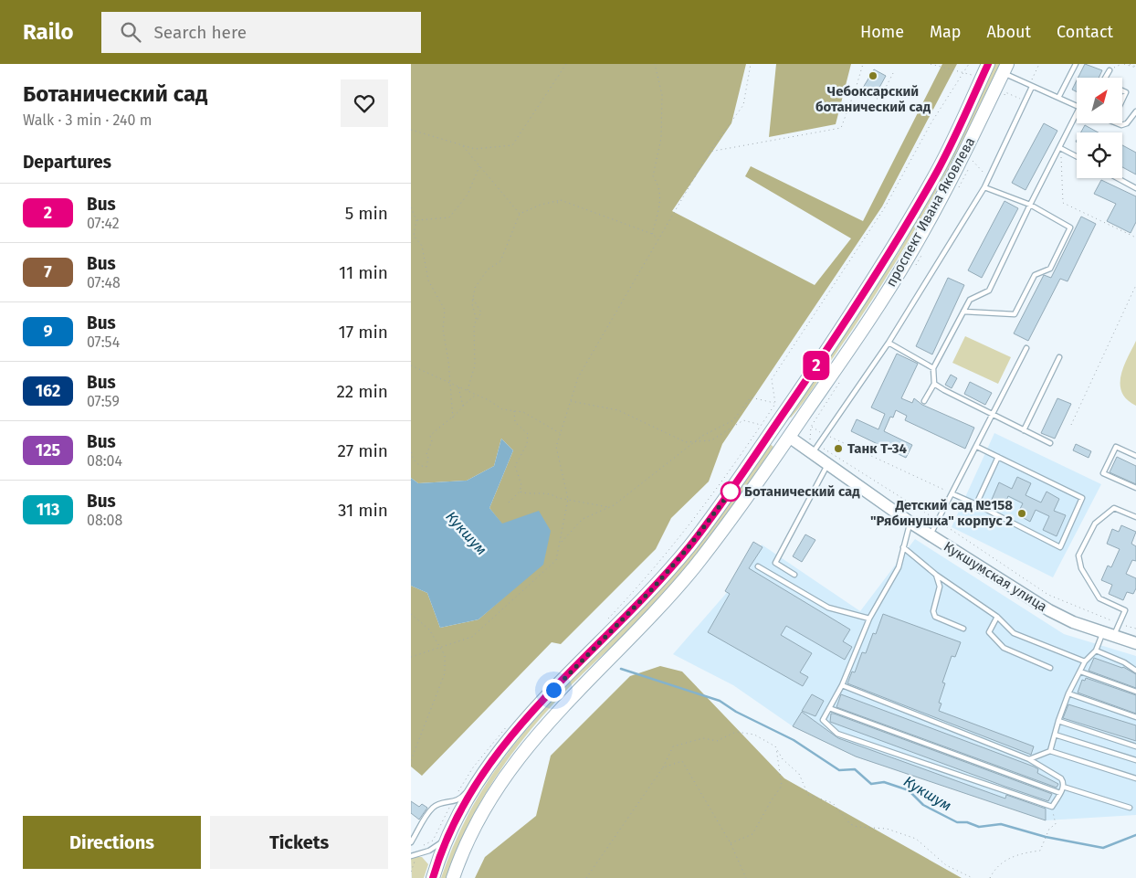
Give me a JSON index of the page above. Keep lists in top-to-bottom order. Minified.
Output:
{"streets":{"main road":["проспект Ивана Яковлева","Кукшумская улица"]},"crossings":[["проспект Ивана Яковлева","Кукшумская улица"]],"water":["Кукшум"],"places":["Чебоксарский ботанический сад","Танк Т-34","Ботанический сад","Детский сад №158 \"Рябинушка\" корпус 2"],"lines":["bus line 2"],"north":"top right","page":{"header":"Railo","search":"Search here","nav":["Home","Map","About","Contact"],"heading":[["Ботанический сад","Walk · 3 min · 240 m"],"Departures"],"on_map":"2","list":[{"mark":"2","name":"Bus","note":"07:42","value":"5 min"},{"mark":"7","name":"Bus","note":"07:48","value":"11 min"},{"mark":"9","name":"Bus","note":"07:54","value":"17 min"},{"mark":"162","name":"Bus","note":"07:59","value":"22 min"},{"mark":"125","name":"Bus","note":"08:04","value":"27 min"},{"mark":"113","name":"Bus","note":"08:08","value":"31 min"}],"buttons":["Directions","Tickets"]}}
